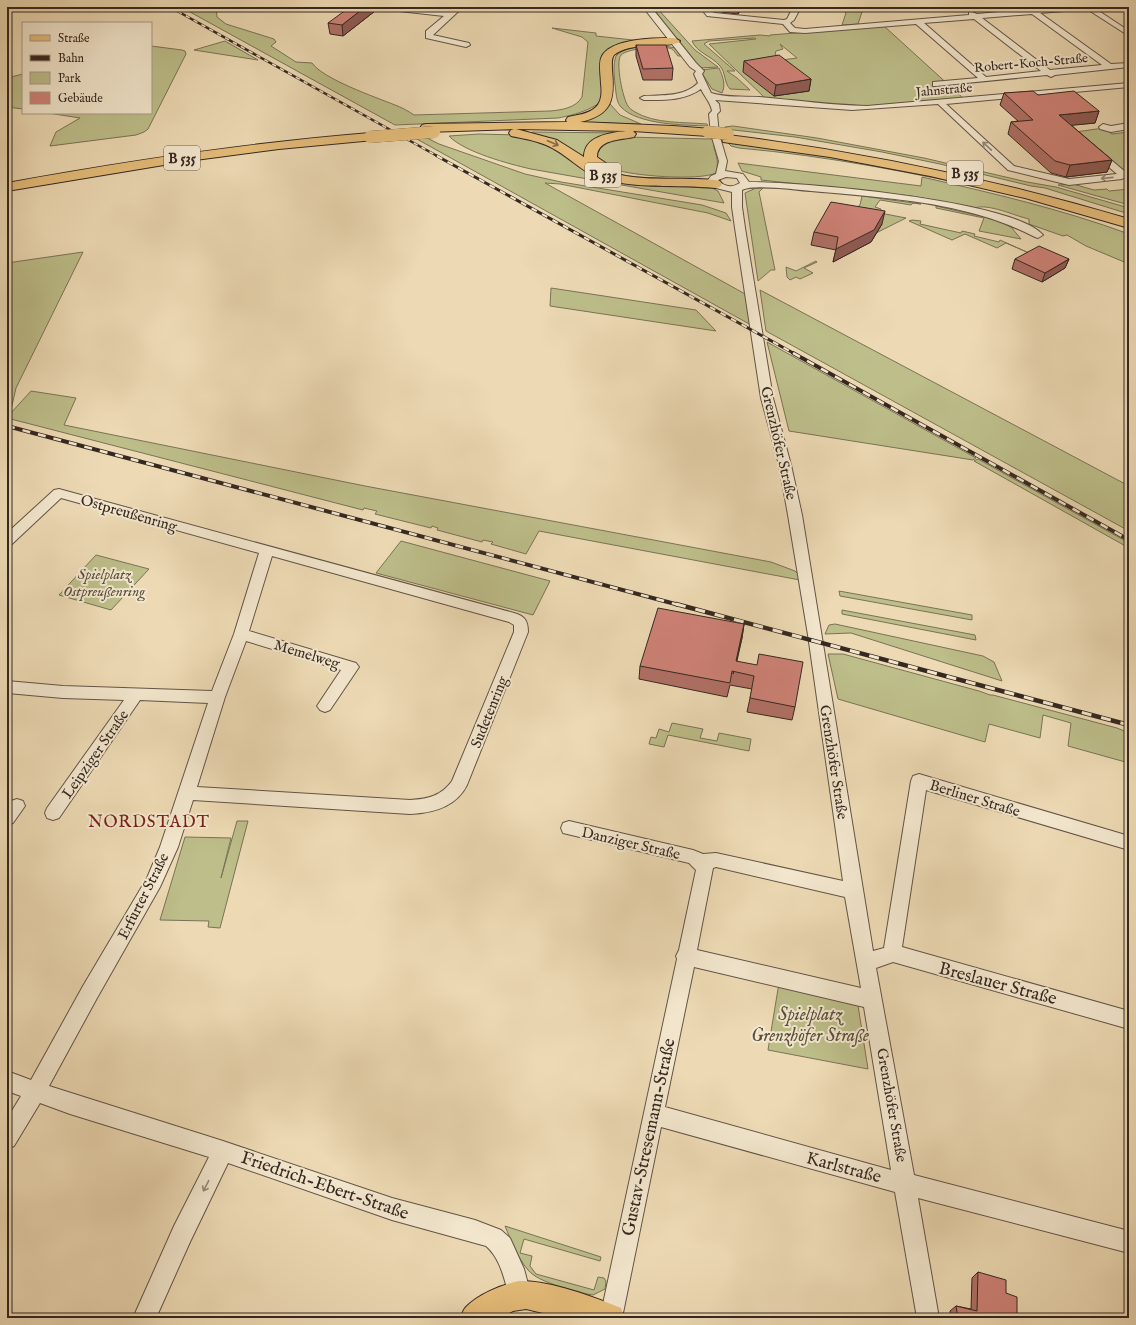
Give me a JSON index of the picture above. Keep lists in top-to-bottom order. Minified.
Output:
{"streets":{"highway":["B 535"],"street":["Robert-Koch-Straße","Jahnstraße","Grenzhöfer Straße","Ostpreußenring","Memelweg","Sudetenring","Leipziger Straße","Berliner Straße","Danziger Straße","Erfurter Straße","Breslauer Straße","Gustav-Stresemann-Straße","Karlstraße","Friedrich-Ebert-Straße"]},"crossings":[["B 535","Grenzhöfer Straße"],["Grenzhöfer Straße","Karlstraße"],["Ostpreußenring","Sudetenring"],["Ostpreußenring","Erfurter Straße"],["Memelweg","Erfurter Straße"],["Sudetenring","Erfurter Straße"],["Berliner Straße","Breslauer Straße"],["Danziger Straße","Gustav-Stresemann-Straße"],["Erfurter Straße","Friedrich-Ebert-Straße"],["Gustav-Stresemann-Straße","Karlstraße"]],"districts":["NORDSTADT"],"parks":["Spielplatz Ostpreußenring","Spielplatz Grenzhöfer Straße"],"legend":["Straße","Bahn","Park","Gebäude"]}
